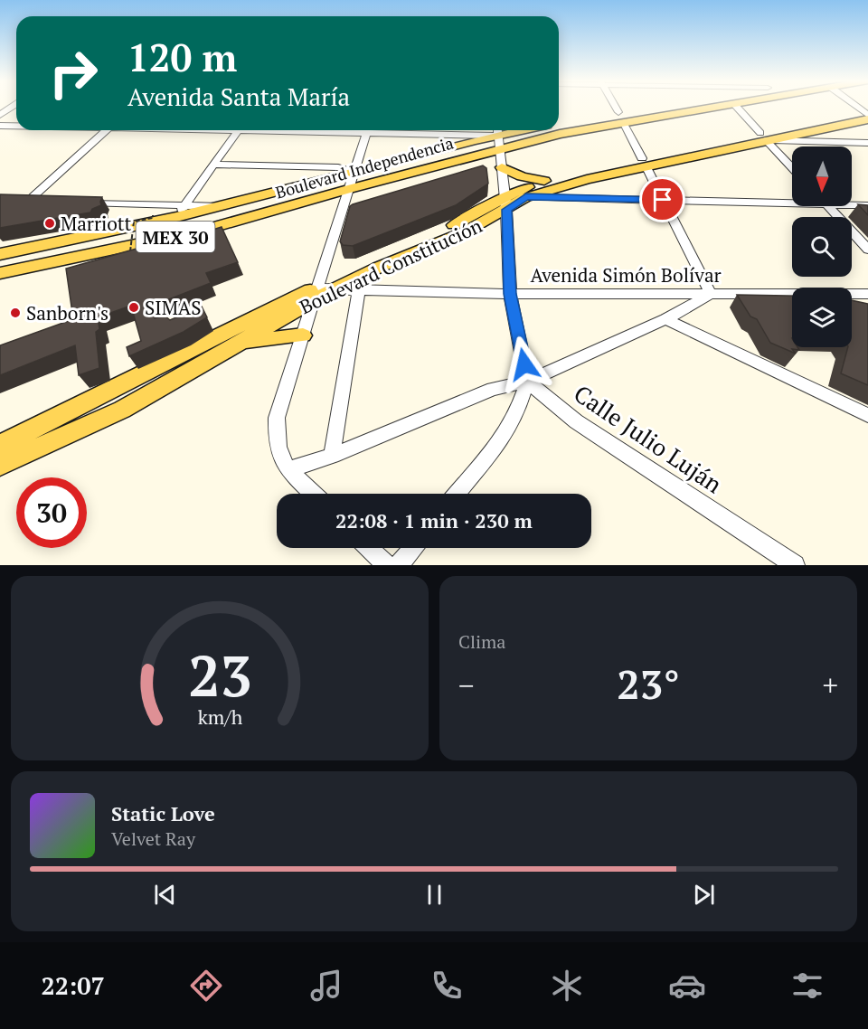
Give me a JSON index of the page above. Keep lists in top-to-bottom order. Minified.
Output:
{"streets":{"main road":["Boulevard Independencia","MEX 30","Boulevard Constitución"],"street":["Avenida Simón Bolívar","Calle Julio Luján"]},"crossings":[["Boulevard Constitución","Avenida Simón Bolívar"]],"places":["Marriott","SIMAS","Sanborn's"],"north":"bottom","page":{"turn":["120 m","Avenida Santa María"],"limit":"30","trip":"22:08 · 1 min · 230 m","tile":"Clima","heat":["−","23°","+"],"song":["Static Love","Velvet Ray"],"tabs":"22:07","gauge":["23","km/h"]}}
